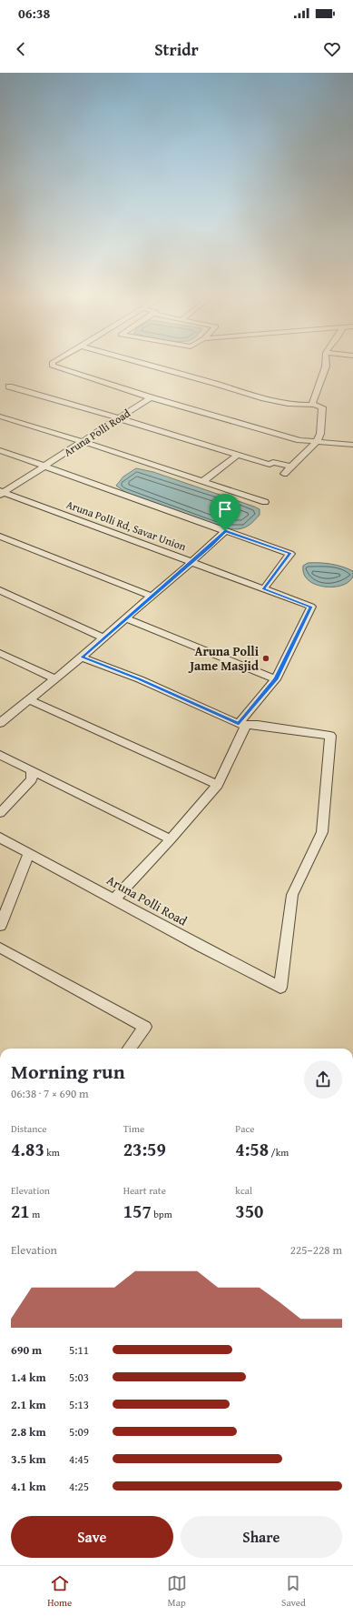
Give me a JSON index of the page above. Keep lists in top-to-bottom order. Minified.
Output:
{"streets":{"street":["Aruna Polli Road","Aruna Polli Rd, Savar Union"]},"crossings":[["Aruna Polli Road","Aruna Polli Rd, Savar Union"]],"places":["Aruna Polli Jame Masjid"],"page":{"status":"06:38","header":"Stridr","heading":["Morning run","06:38 · 7 × 690 m"],"stats":[["Distance","4.83 km"],["Time","23:59"],["Pace","4:58 /km"],["Elevation","21 m"],["Heart rate","157 bpm"],["kcal","350"]],"chart":["Elevation","225–228 m"],"list":[{"name":"690 m","note":"5:11"},{"name":"1.4 km","note":"5:03"},{"name":"2.1 km","note":"5:13"},{"name":"2.8 km","note":"5:09"},{"name":"3.5 km","note":"4:45"},{"name":"4.1 km","note":"4:25"}],"buttons":["Save","Share"],"tabs":["Home","Map","Saved"]}}
